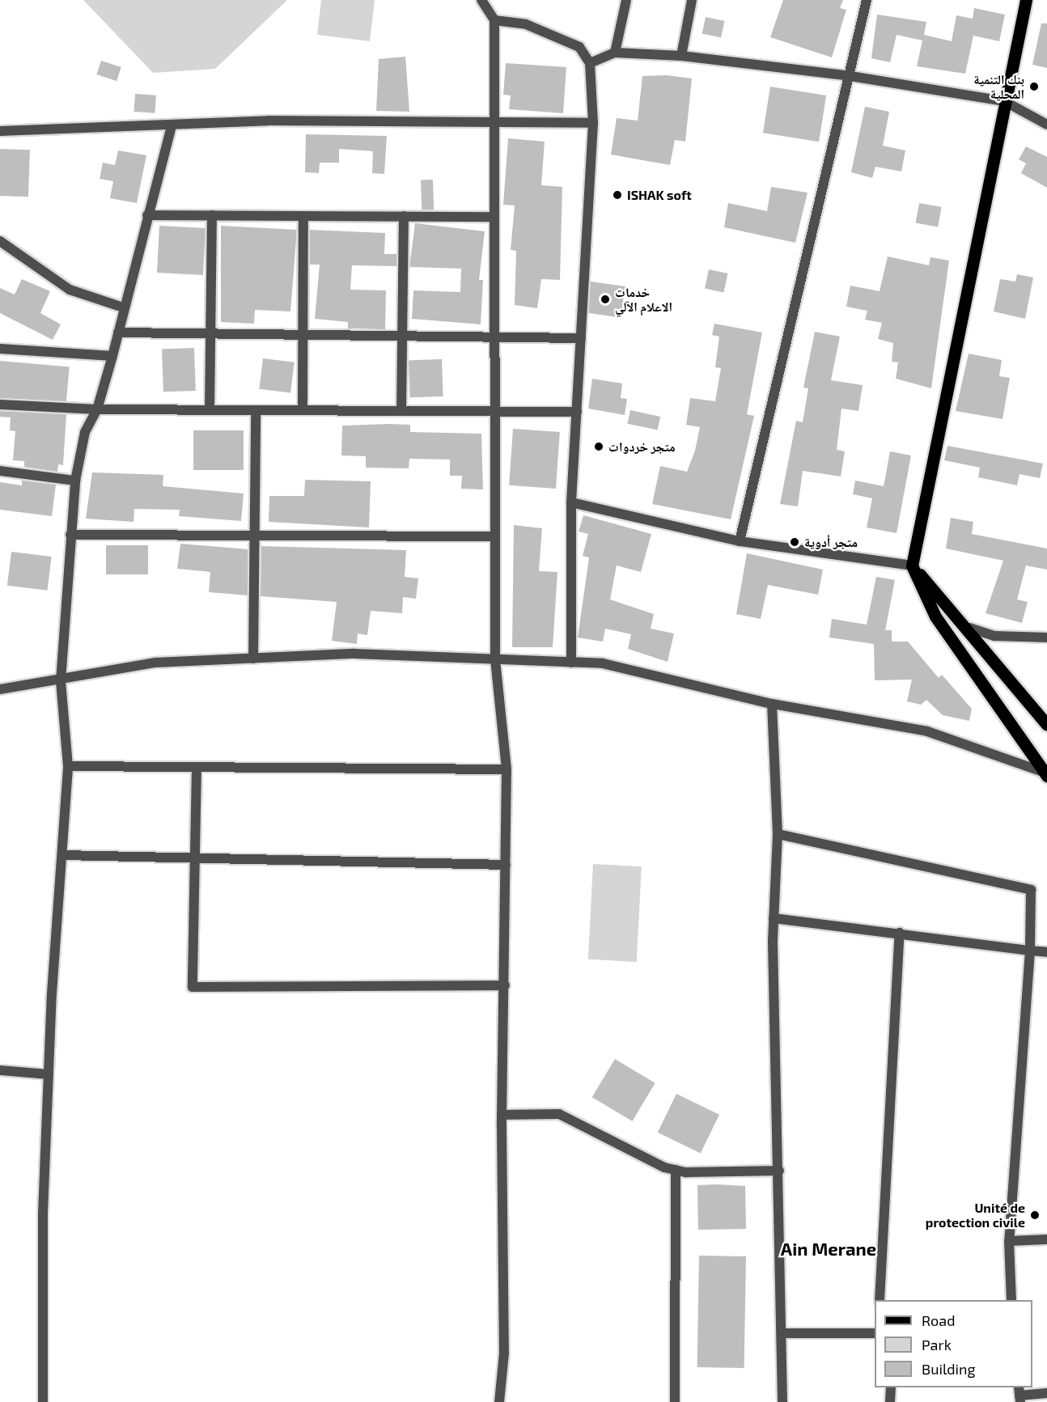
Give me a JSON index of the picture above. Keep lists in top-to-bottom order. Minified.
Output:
{"districts":["Ain Merane"],"places":["بنك التنمية المحلية","ISHAK soft","خدمات الاعلام الآلي","متجر خردوات","متجر أدوية","Unité de protection civile"],"legend":["Road","Park","Building"]}
